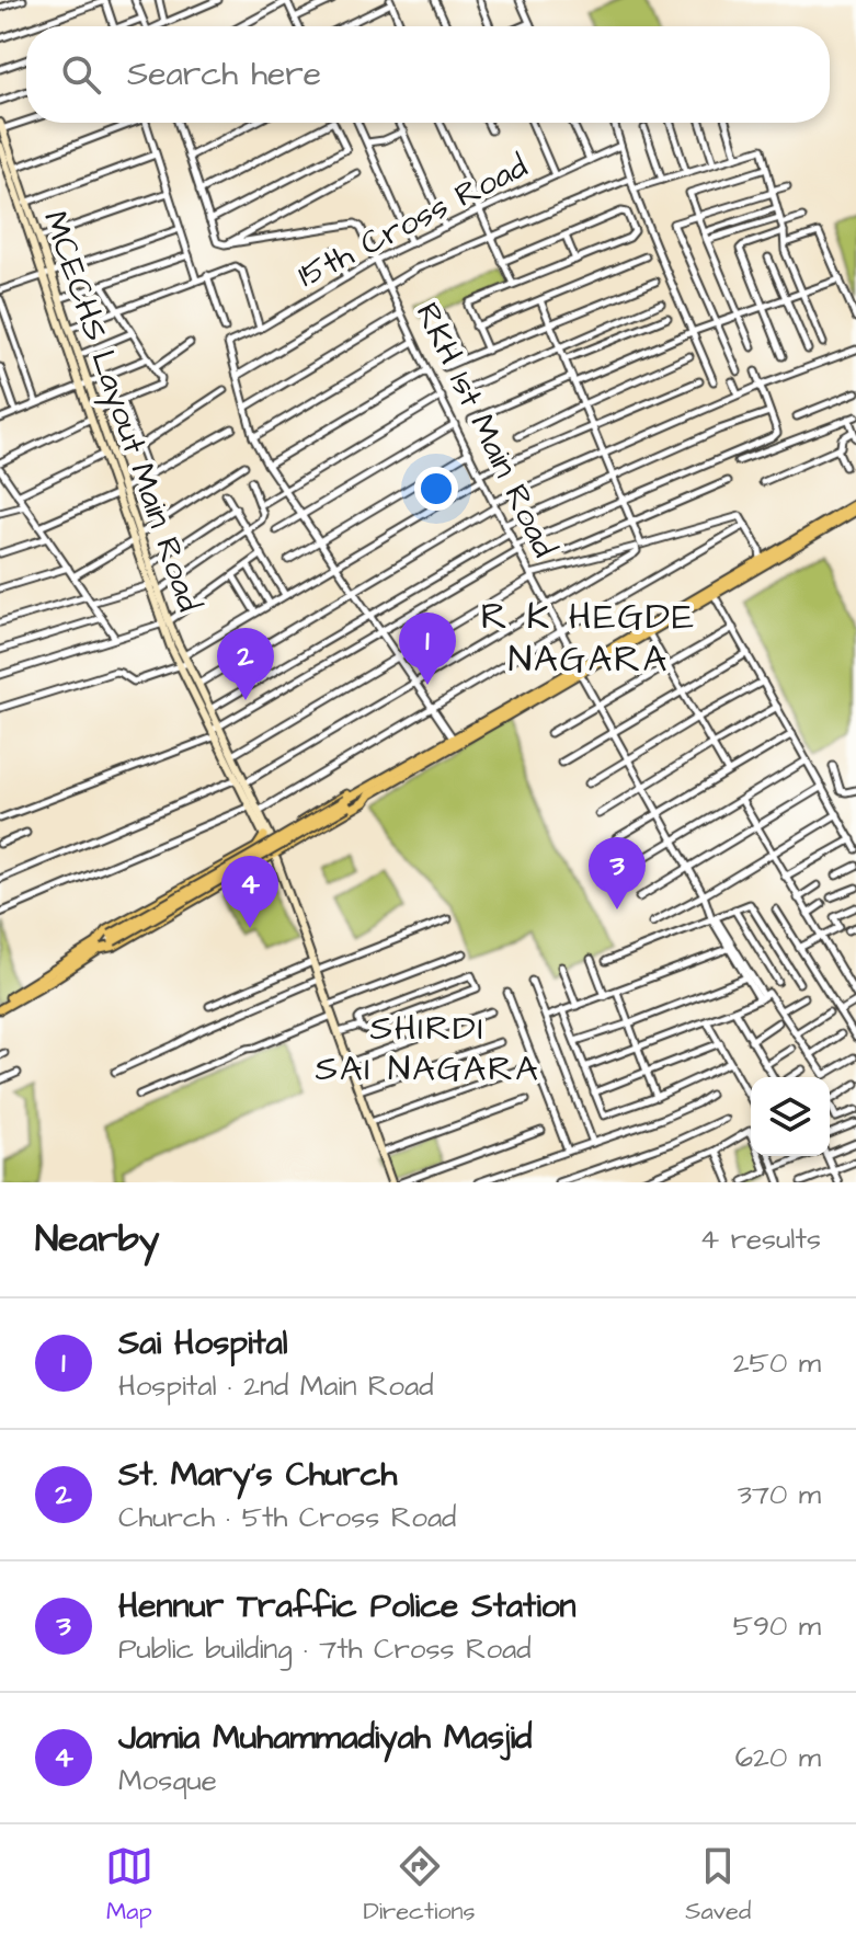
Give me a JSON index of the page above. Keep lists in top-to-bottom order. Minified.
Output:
{"streets":{"main road":["MCECHS Layout Main Road"],"street":["15th Cross Road","RKH 1st Main Road"]},"crossings":[["15th Cross Road","RKH 1st Main Road"]],"districts":["R K HEGDE NAGARA","SHIRDI SAI NAGARA"],"page":{"search":"Search here","pins":["1","2","3","4"],"heading":["Nearby","4 results"],"list":[{"mark":"1","name":"Sai Hospital","note":"Hospital · 2nd Main Road","value":"250 m"},{"mark":"2","name":"St. Mary's Church","note":"Church · 5th Cross Road","value":"370 m"},{"mark":"3","name":"Hennur Traffic Police Station","note":"Public building · 7th Cross Road","value":"590 m"},{"mark":"4","name":"Jamia Muhammadiyah Masjid","note":"Mosque","value":"620 m"}],"nav":["Map","Directions","Saved"]}}
